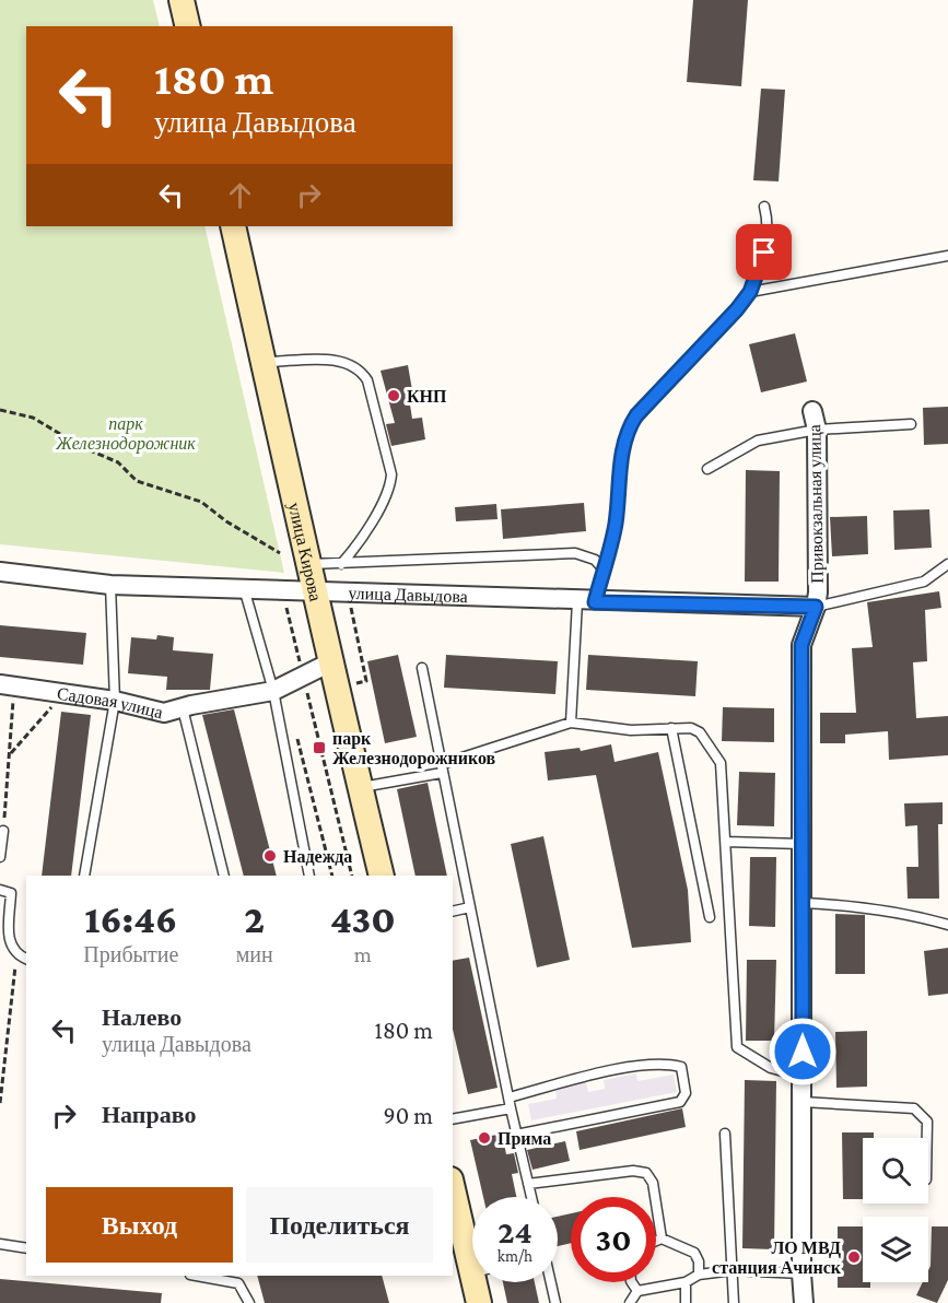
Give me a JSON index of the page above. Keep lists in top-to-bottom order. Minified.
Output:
{"streets":{"main road":["улица Кирова"],"street":["Привокзальная улица","улица Давыдова","Садовая улица"]},"crossings":[["Привокзальная улица","улица Давыдова"],["улица Кирова","улица Давыдова"],["улица Кирова","Садовая улица"]],"parks":["парк Железнодорожник"],"places":{"other":["КНП","Надежда","Прима","ЛО МВД станция Ачинск"],"transit":["парк Железнодорожников"]},"page":{"turn":["180 m","улица Давыдова"],"eta":["16:46","Прибытие","2","мин","430","m"],"list":[{"name":"Налево","note":"улица Давыдова","value":"180 m"},{"name":"Направо","value":"90 m"}],"buttons":["Выход","Поделиться"],"speed":"24 km/h","limit":"30"}}
